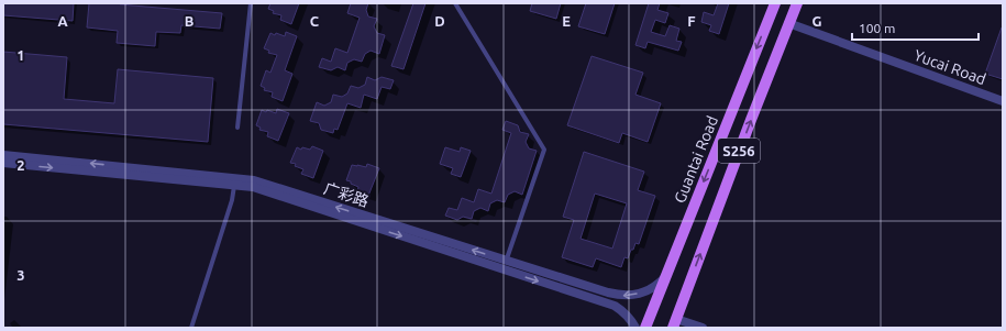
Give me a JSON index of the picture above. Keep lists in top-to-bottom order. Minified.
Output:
{"streets":{"main road":["S256","Guantai Road"],"street":["Yucai Road","广彩路"]},"crossings":[["Yucai Road","S256"],["Guantai Road","广彩路"]],"scale_bar":"100 m","grid":{"columns":["A","B","C","D","E","F","G"],"rows":["1","2","3"]}}
